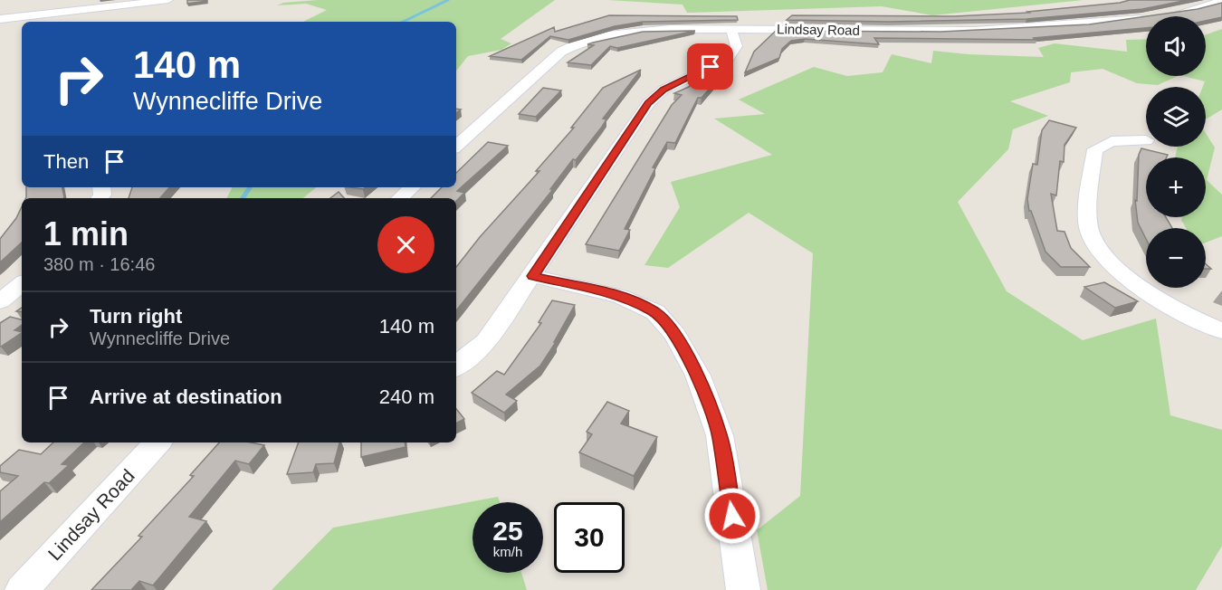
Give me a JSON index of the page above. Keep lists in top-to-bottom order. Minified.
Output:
{"streets":{"street":["Lindsay Road"]},"page":{"map_buttons":["+","−"],"turn":["140 m","Wynnecliffe Drive"],"then":"Then","heading":["1 min","380 m · 16:46"],"list":[{"name":"Turn right","note":"Wynnecliffe Drive","value":"140 m"},{"name":"Arrive at destination","value":"240 m"}],"speed":"25 km/h","limit":"30"}}
